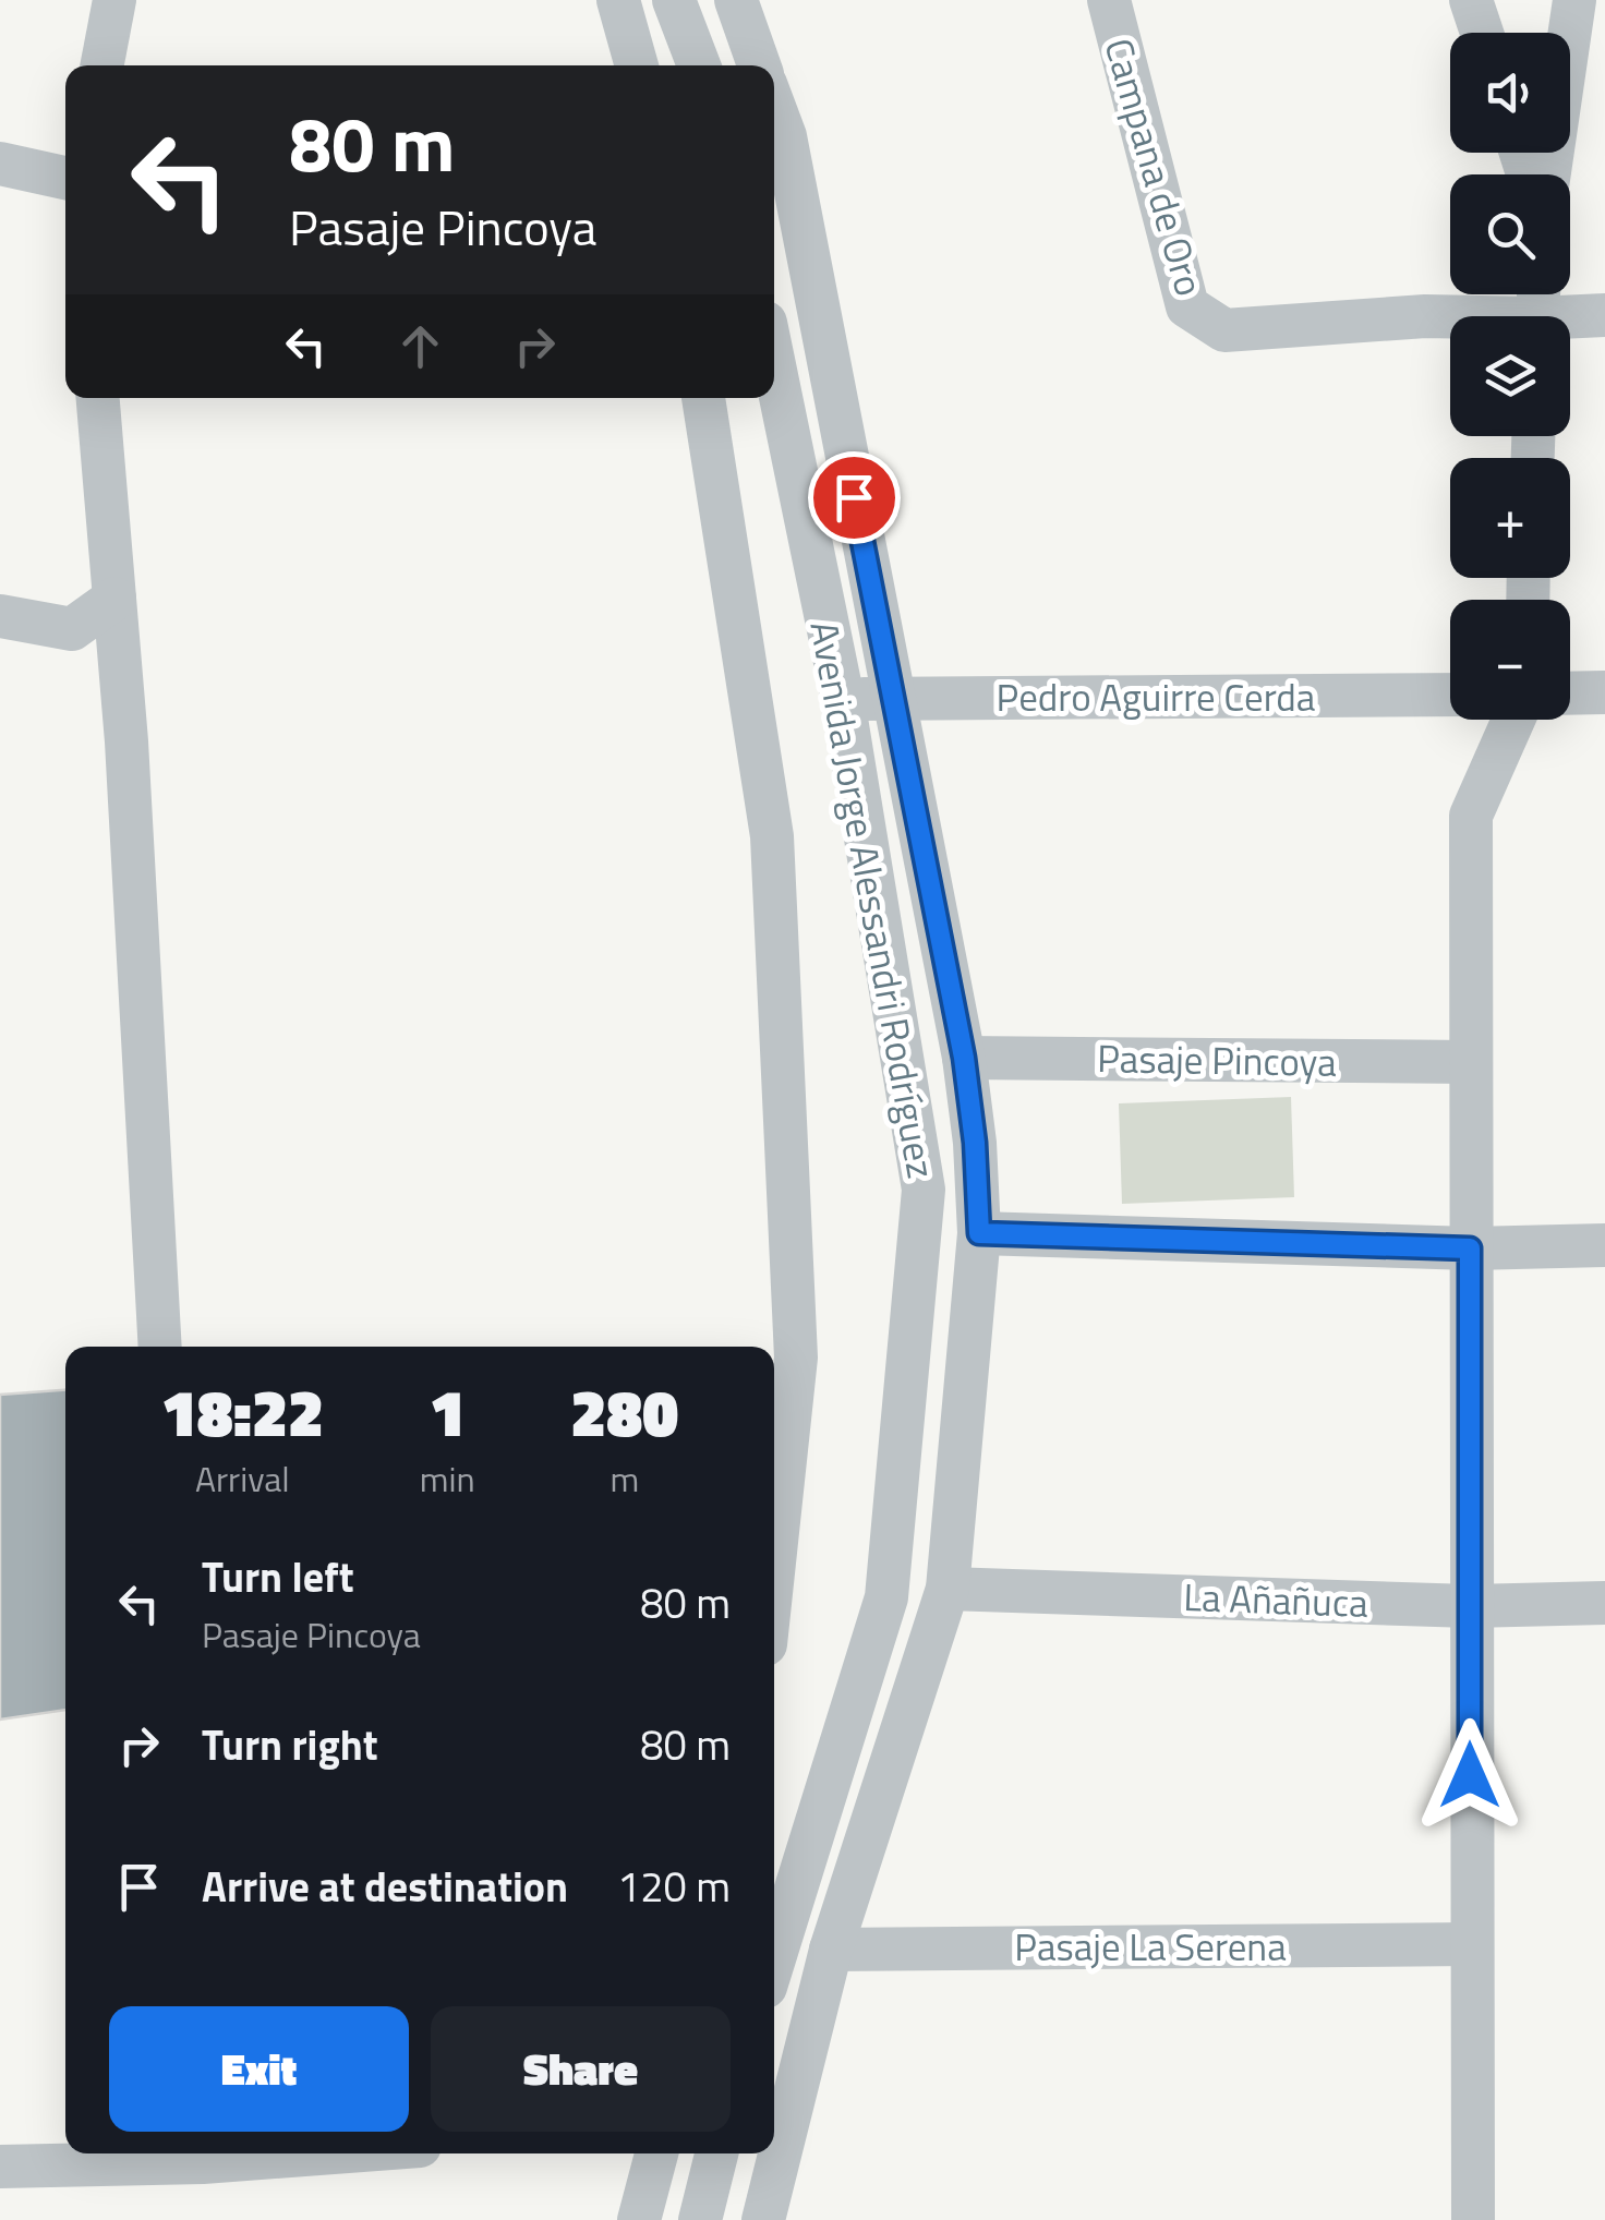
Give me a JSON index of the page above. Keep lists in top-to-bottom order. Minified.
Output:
{"streets":{"street":["Campana de Oro","Pedro Aguirre Cerda","Avenida Jorge Alessandri Rodríguez","Pasaje Pincoya","La Añañuca","Pasaje La Serena"]},"crossings":[["Pedro Aguirre Cerda","Avenida Jorge Alessandri Rodríguez"],["Avenida Jorge Alessandri Rodríguez","Pasaje Pincoya"],["Avenida Jorge Alessandri Rodríguez","La Añañuca"],["Avenida Jorge Alessandri Rodríguez","Pasaje La Serena"]],"page":{"map_buttons":["+","−"],"turn":["80 m","Pasaje Pincoya"],"eta":["18:22","Arrival","1","min","280","m"],"list":[{"name":"Turn left","note":"Pasaje Pincoya","value":"80 m"},{"name":"Turn right","value":"80 m"},{"name":"Arrive at destination","value":"120 m"}],"buttons":["Exit","Share"]}}
